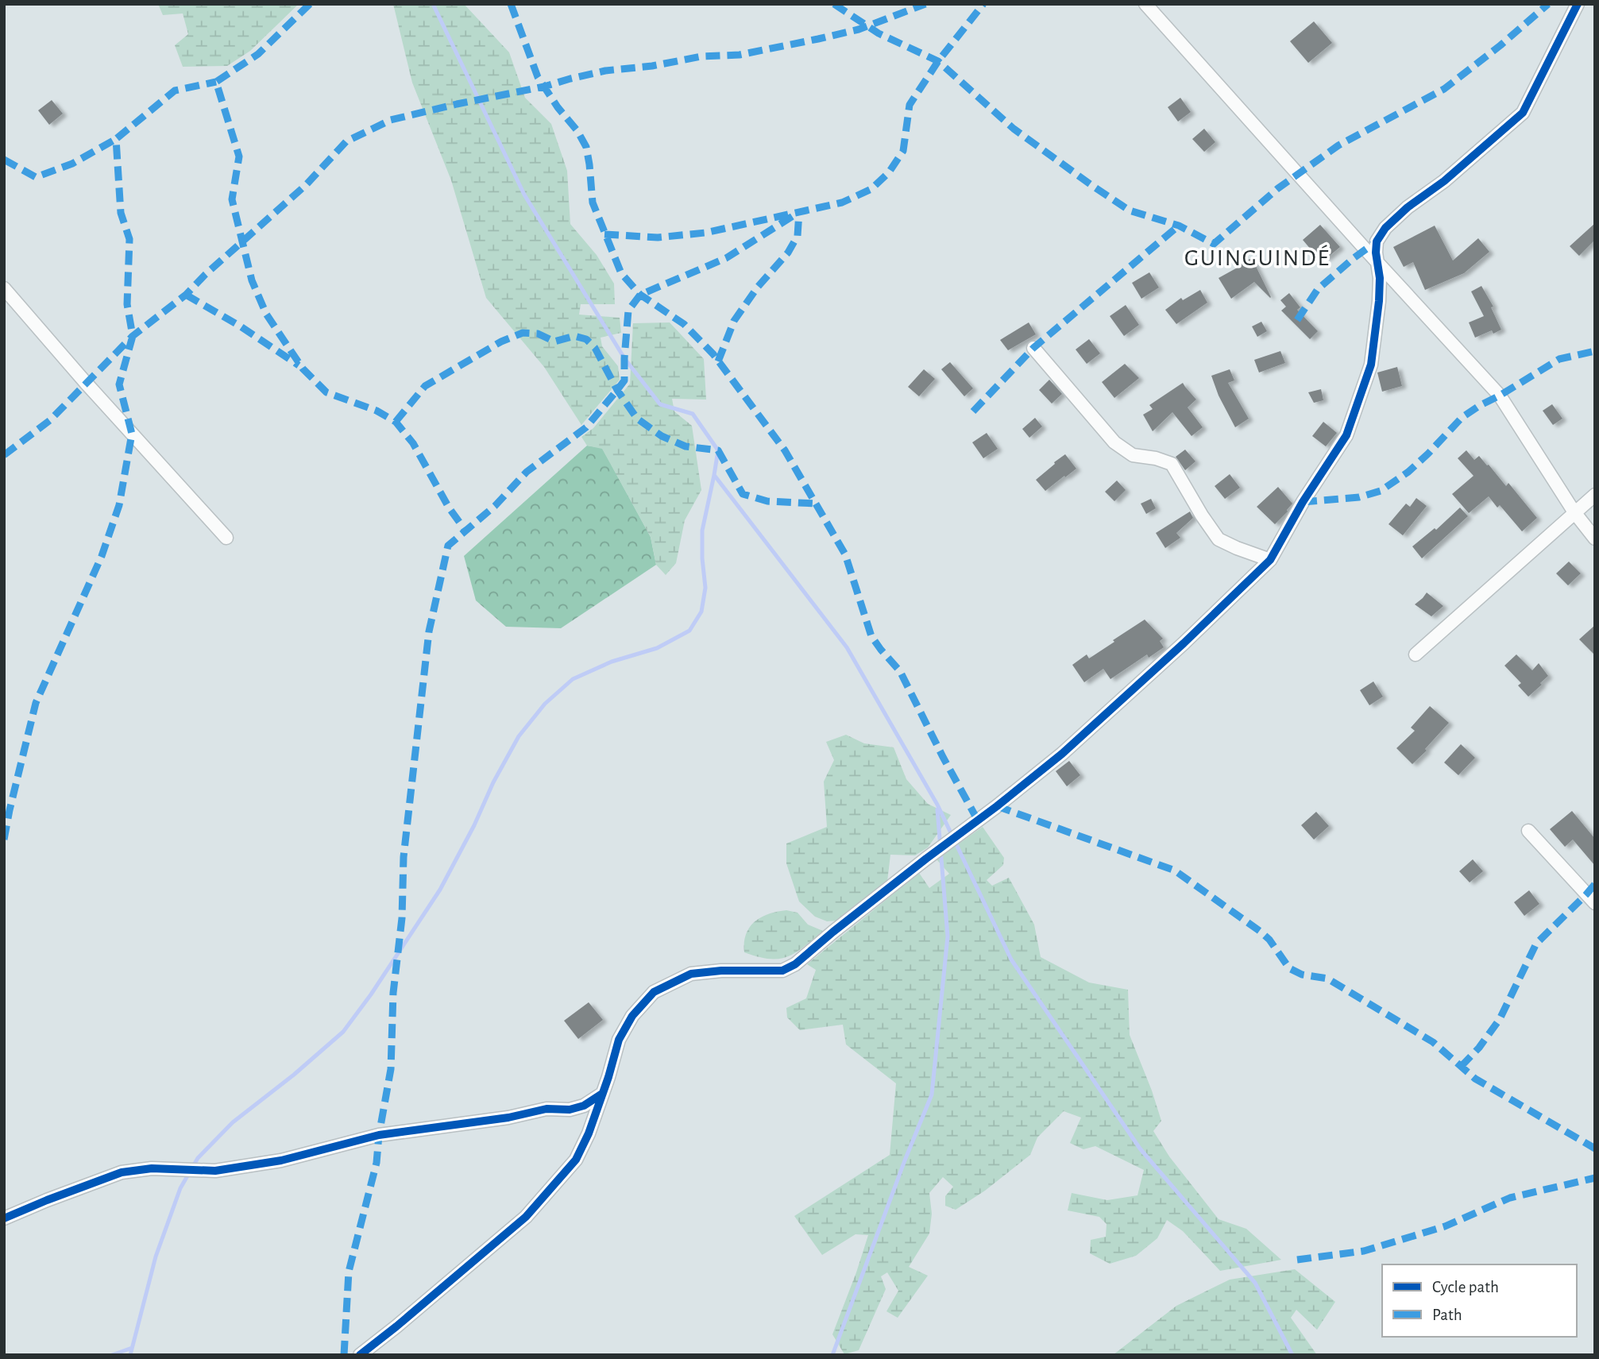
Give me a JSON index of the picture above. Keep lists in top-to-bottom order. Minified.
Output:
{"districts":["GUINGUINDÉ"],"legend":["Cycle path","Path"]}
